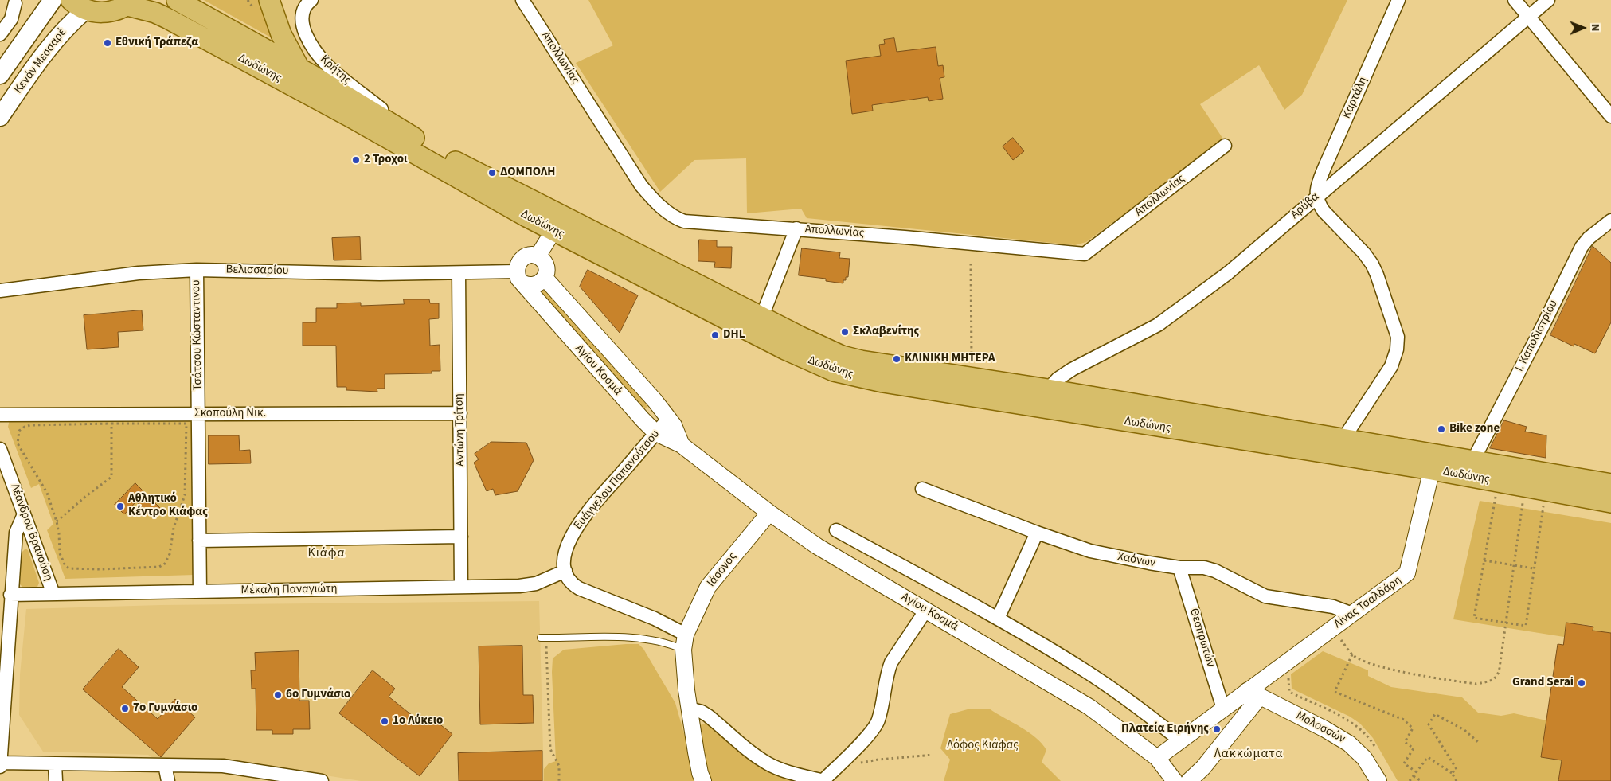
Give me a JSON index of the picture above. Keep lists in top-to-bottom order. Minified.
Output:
{"streets":{"main road":["Κενάν Μεσσαρέ","Δωδώνης"],"street":["Απολλωνίας","Κρήτης","Καρτάλη","Αρύβα","Βελισσαρίου","Τσάτσου Κώσταντινου","Ι. Καποδιστρίου","Αγίου Κοσμά","Σκοπούλη Νικ.","Αντώνη Τρίτση","Ευάγγελου Παπανούτσου","Λέανδρου Βρανούση","Χαόνων","Ιάσονος","Μέκαλη Παναγιώτη","Λίνας Τσαλδάρη","Θεσπρωτών","Μολοσσών"]},"crossings":[["Κενάν Μεσσαρέ","Δωδώνης"],["Δωδώνης","Κρήτης"],["Δωδώνης","Αρύβα"],["Δωδώνης","Ι. Καποδιστρίου"],["Δωδώνης","Λίνας Τσαλδάρη"],["Καρτάλη","Αρύβα"],["Βελισσαρίου","Τσάτσου Κώσταντινου"],["Βελισσαρίου","Αγίου Κοσμά"],["Βελισσαρίου","Αντώνη Τρίτση"],["Τσάτσου Κώσταντινου","Σκοπούλη Νικ."],["Τσάτσου Κώσταντινου","Μέκαλη Παναγιώτη"],["Αγίου Κοσμά","Ευάγγελου Παπανούτσου"],["Αγίου Κοσμά","Ιάσονος"],["Σκοπούλη Νικ.","Αντώνη Τρίτση"],["Αντώνη Τρίτση","Μέκαλη Παναγιώτη"],["Ευάγγελου Παπανούτσου","Μέκαλη Παναγιώτη"],["Λέανδρου Βρανούση","Μέκαλη Παναγιώτη"],["Χαόνων","Λίνας Τσαλδάρη"],["Χαόνων","Θεσπρωτών"],["Λίνας Τσαλδάρη","Μολοσσών"]],"districts":["Κιάφα","Λακκώματα"],"parks":["Λόφος Κιάφας"],"places":["Εθνική Τράπεζα","2 Τροχοι","ΔΟΜΠΟΛΗ","Σκλαβενίτης","DHL","ΚΛΙΝΙΚΗ ΜΗΤΕΡΑ","Bike zone","Αθλητικό Κέντρο Κιάφας","Grand Serai","6ο Γυμνάσιο","7ο Γυμνάσιο","1ο Λύκειο","Πλατεία Ειρήνης"],"north":"right"}
